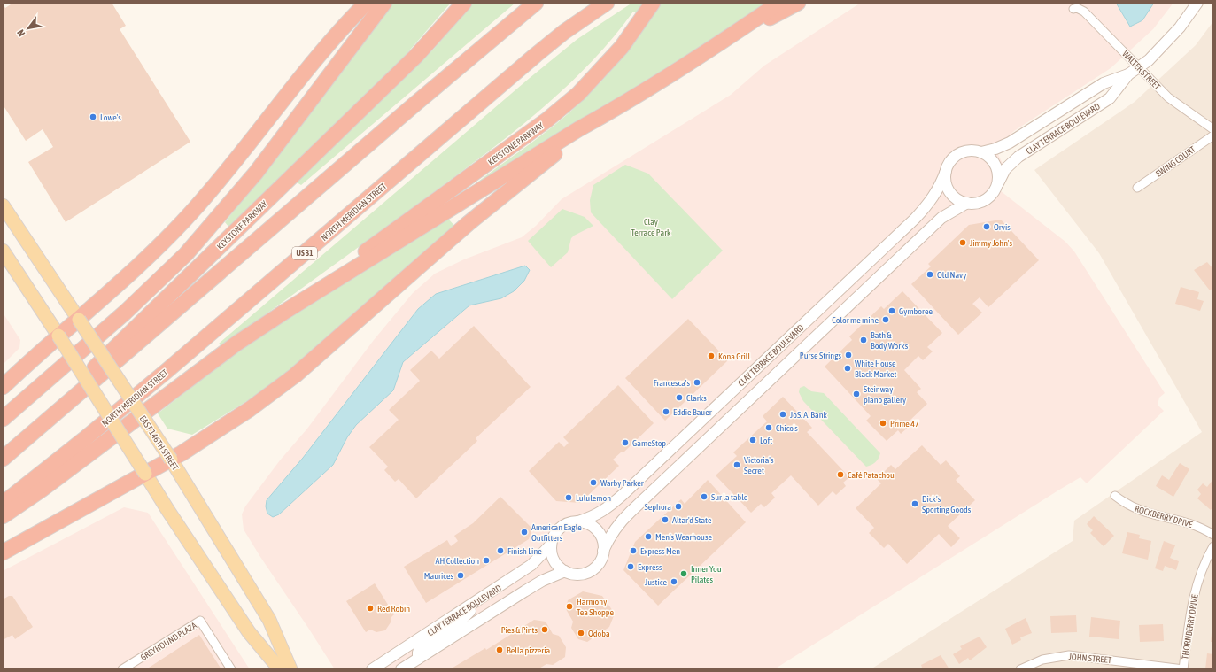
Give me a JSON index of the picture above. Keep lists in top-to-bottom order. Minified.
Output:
{"streets":{"highway":["KEYSTONE PARKWAY","NORTH MERIDIAN STREET","US 31"],"main road":["EAST 146TH STREET"],"street":["WALTER STREET","CLAY TERRACE BOULEVARD","EWING COURT","ROCKBERRY DRIVE","THORNBERRY DRIVE","GREYHOUND PLAZA","JOHN STREET"]},"crossings":[["WALTER STREET","CLAY TERRACE BOULEVARD"],["THORNBERRY DRIVE","JOHN STREET"]],"parks":["Clay Terrace Park"],"places":["Lowe's","Orvis","Jimmy John's","Old Navy","Gymboree","Color me mine","Bath & Body Works","Purse Strings","Kona Grill","White House Black Market","Francesca's","Steinway piano gallery","Clarks","Eddie Bauer","JoS. A. Bank","Prime 47","Chico's","Loft","GameStop","Victoria's Secret","Café Patachou","Warby Parker","Sur la table","Lululemon","Dick's Sporting Goods","Sephora","Altar'd State","American Eagle Outfitters","Men's Wearhouse","Finish Line","Express Men","AH Collection","Express","Inner You Pilates","Maurices","Justice","Harmony Tea Shoppe","Red Robin","Pies & Pints","Qdoba","Bella pizzeria"],"north":"bottom left"}
